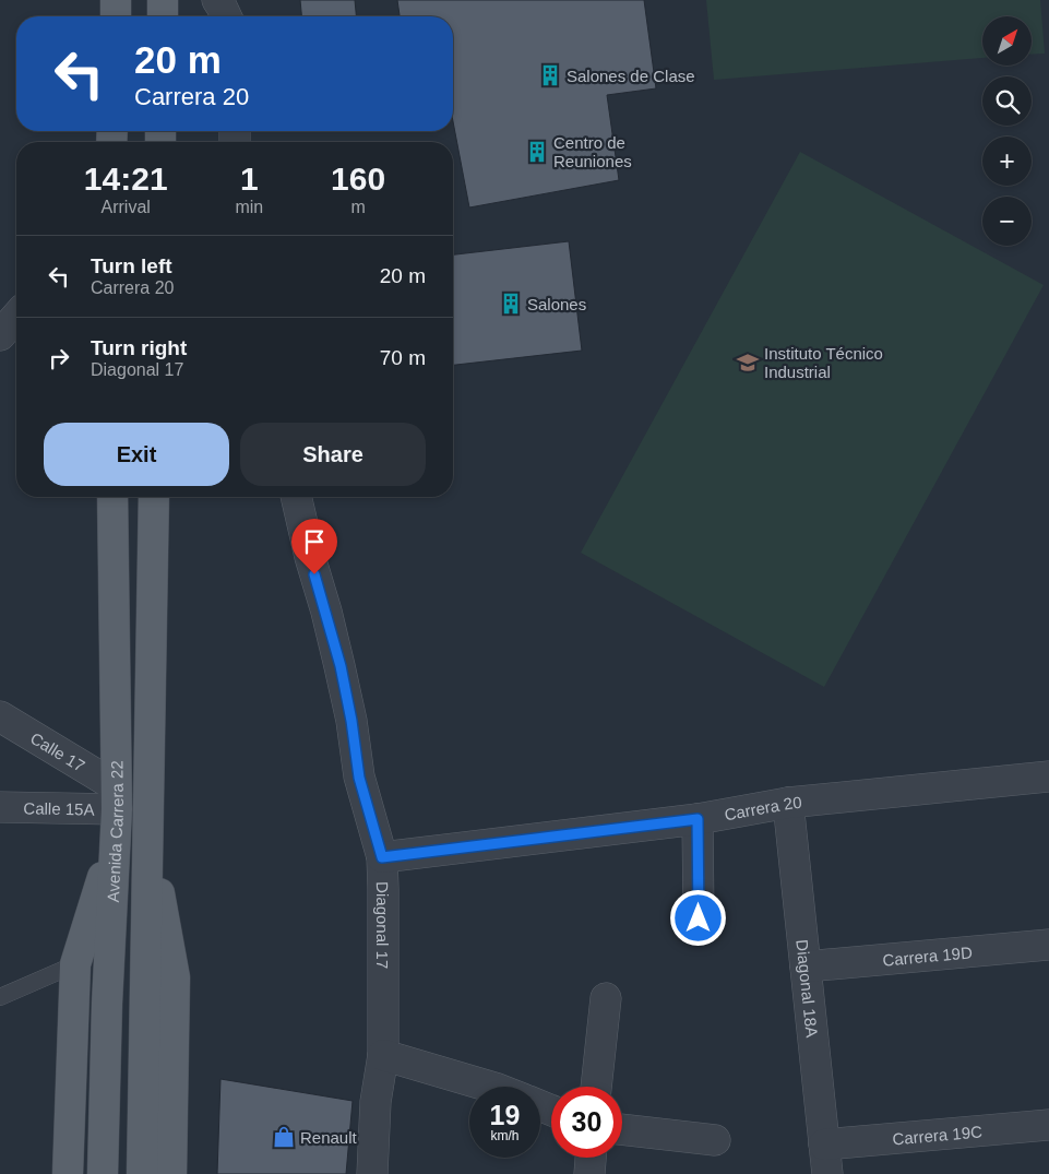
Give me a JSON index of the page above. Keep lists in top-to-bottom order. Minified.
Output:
{"streets":{"main road":["Avenida Carrera 22"],"street":["Calle 17","Calle 15A","Carrera 20","Diagonal 17","Carrera 19D","Diagonal 18A","Carrera 19C"]},"crossings":[["Calle 17","Calle 15A"],["Calle 17","Avenida Carrera 22"],["Calle 15A","Avenida Carrera 22"],["Carrera 20","Diagonal 17"],["Carrera 20","Diagonal 18A"],["Carrera 19D","Diagonal 18A"],["Diagonal 18A","Carrera 19C"]],"places":{"building":["Salones de Clase","Centro de Reuniones","Salones"],"school or university":["Instituto Técnico Industrial"],"shop":["Renault"]},"north":"top right","page":{"map_buttons":["+","−"],"turn":["20 m","Carrera 20"],"eta":["14:21","Arrival","1","min","160","m"],"list":[{"name":"Turn left","note":"Carrera 20","value":"20 m"},{"name":"Turn right","note":"Diagonal 17","value":"70 m"}],"buttons":["Exit","Share"],"speed":"19 km/h","limit":"30"}}
